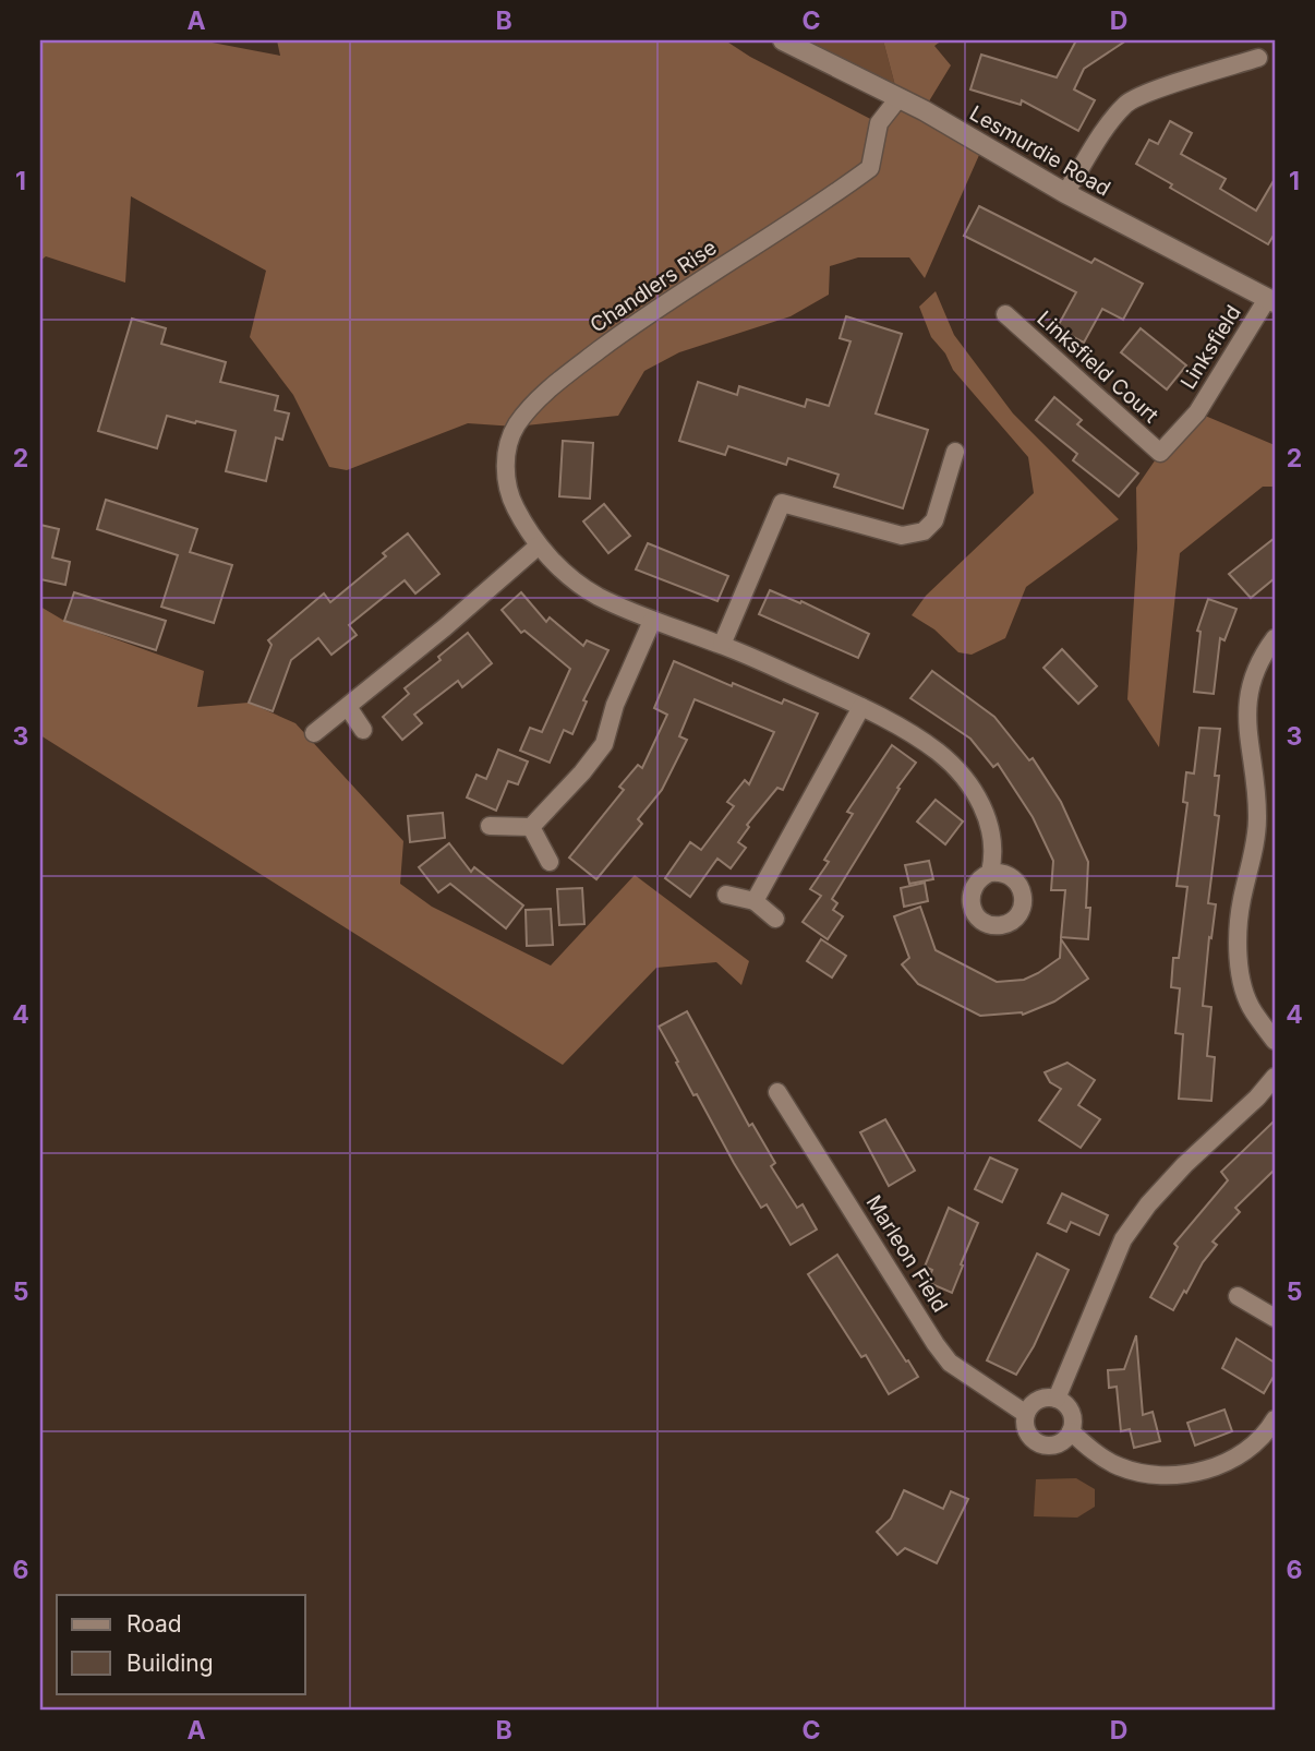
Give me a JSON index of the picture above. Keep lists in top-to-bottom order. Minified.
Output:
{"streets":{"street":["Lesmurdie Road","Chandlers Rise","Linksfield","Linksfield Court","Marleon Field"]},"crossings":[["Lesmurdie Road","Chandlers Rise"],["Lesmurdie Road","Linksfield"],["Linksfield","Linksfield Court"]],"legend":["Road","Building"],"grid":{"columns":["A","B","C","D"],"rows":["1","2","3","4","5","6"]}}
